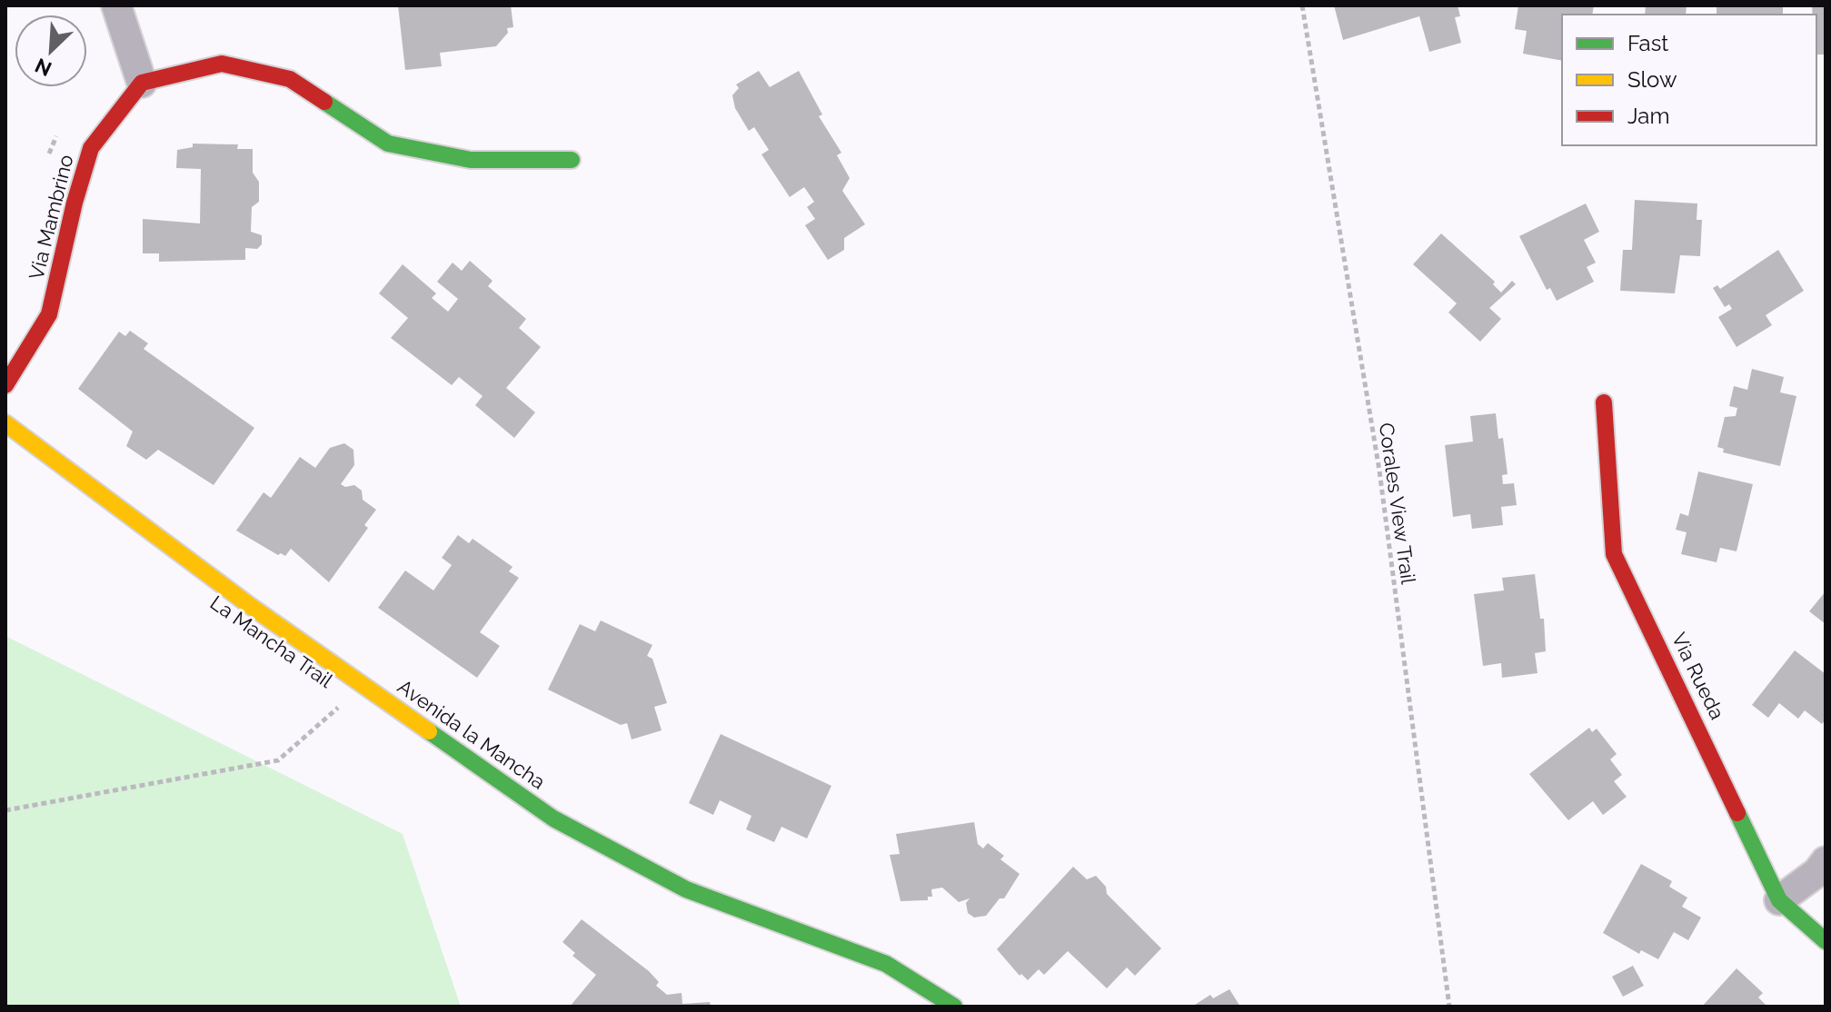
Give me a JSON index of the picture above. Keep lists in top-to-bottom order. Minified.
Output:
{"streets":{"street":["Via Mambrino","Via Rueda","Avenida la Mancha"],"path":["Corales View Trail","La Mancha Trail"]},"legend":["Fast","Slow","Jam"],"north":"bottom left"}
